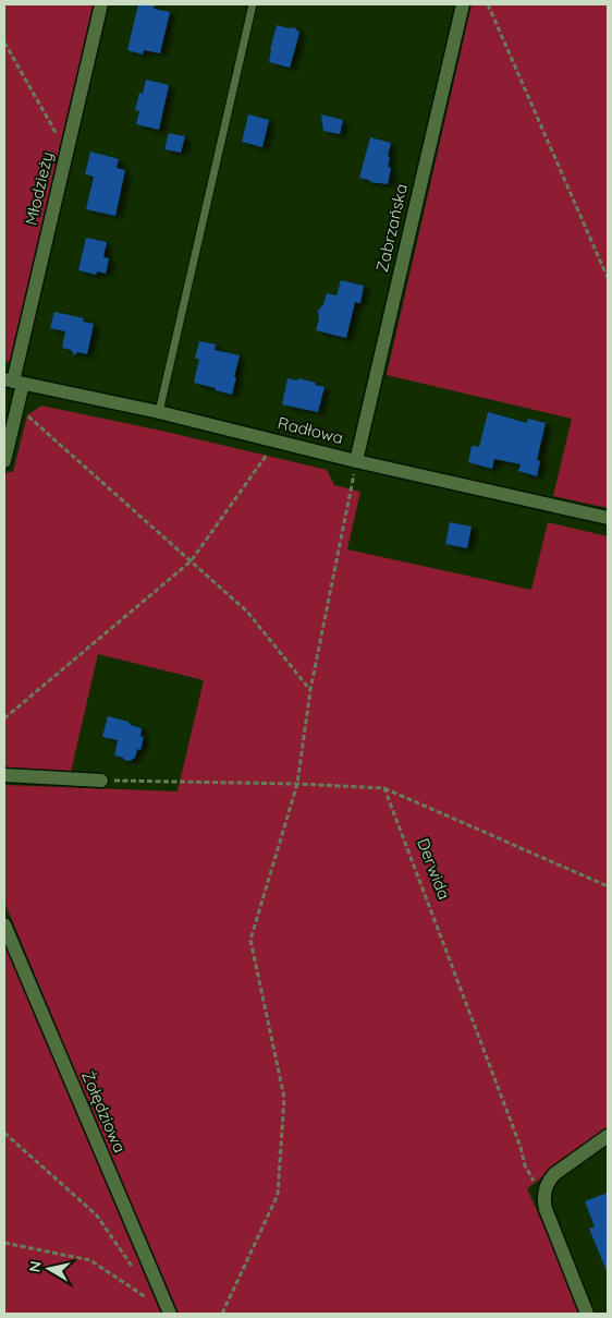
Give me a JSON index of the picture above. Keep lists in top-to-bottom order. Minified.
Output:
{"streets":{"street":["Młodzieży","Zabrzańska","Radłowa","Żołędziowa"],"path":["Derwida"]},"crossings":[["Młodzieży","Radłowa"],["Zabrzańska","Radłowa"]],"north":"left"}
